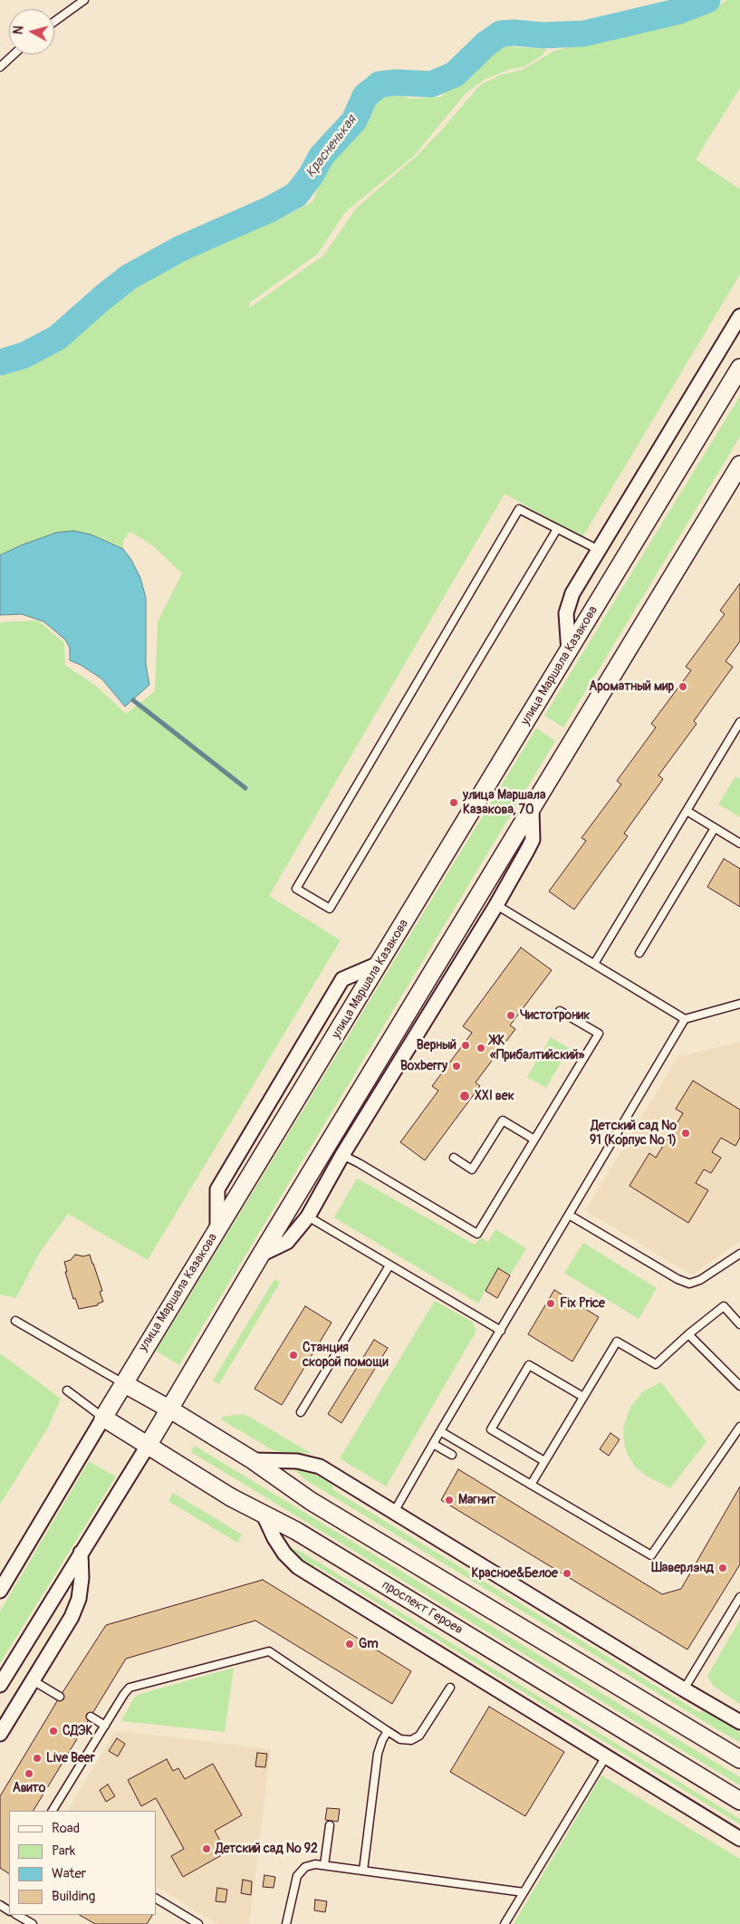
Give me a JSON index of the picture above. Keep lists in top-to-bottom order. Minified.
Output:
{"streets":{"street":["улица Маршала Казакова","проспект Героев"]},"crossings":[["улица Маршала Казакова","проспект Героев"]],"water":["Красненькая"],"places":["Ароматный мир","улица Маршала Казакова, 70","Чистотроник","Верный","ЖК «Прибалтийский»","Boxberry","XXI век","Детский сад № 91 (Корпус № 1)","Fix Price","Станция скорой помощи","Магнит","Шаверлэнд","Красное&Белое","Gm","СДЭК","Live Beer","Авито","Детский сад № 92"],"legend":["Road","Park","Water","Building"],"north":"left"}
